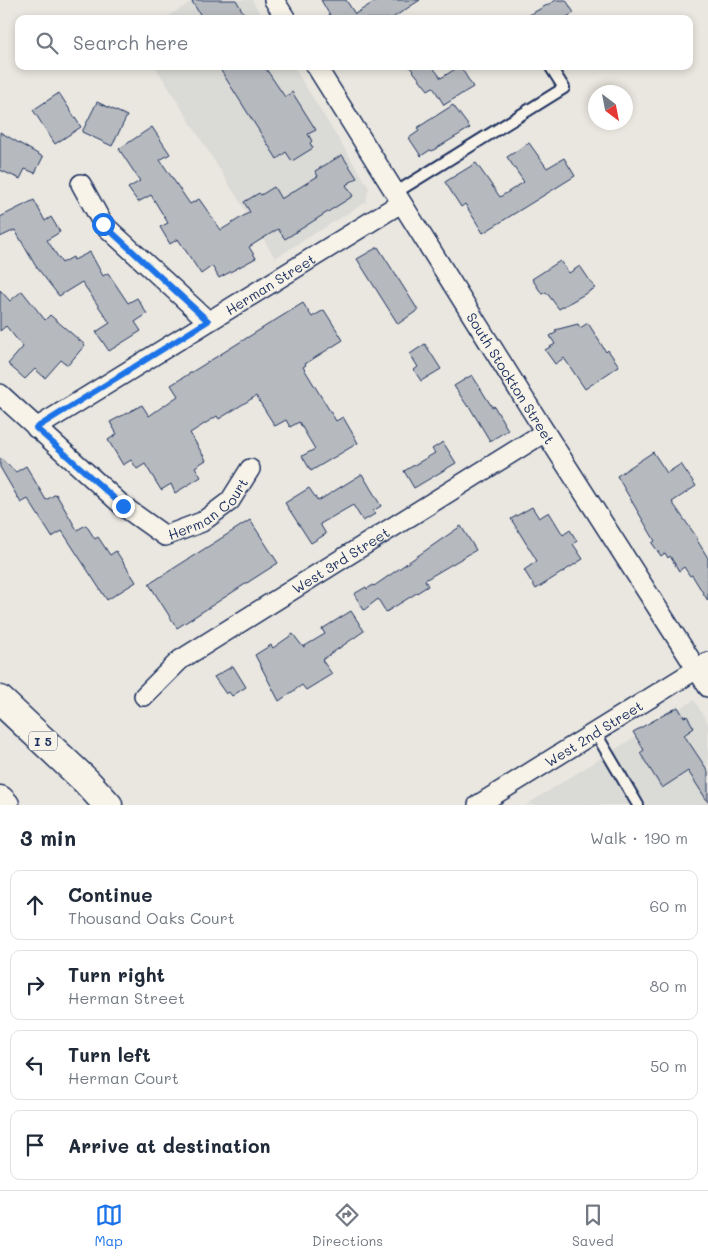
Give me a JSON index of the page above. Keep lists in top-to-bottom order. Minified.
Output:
{"streets":{"highway":["I 5"],"street":["Herman Street","South Stockton Street","Herman Court","West 3rd Street","West 2nd Street"]},"crossings":[["Herman Street","South Stockton Street"],["Herman Street","Herman Court"],["South Stockton Street","West 3rd Street"],["South Stockton Street","West 2nd Street"]],"north":"bottom right","page":{"search":"Search here","heading":["3 min","Walk · 190 m"],"list":[["Continue","Thousand Oaks Court","60 m"],["Turn right","Herman Street","80 m"],["Turn left","Herman Court","50 m"],"Arrive at destination"],"nav":["Map","Directions","Saved"]}}
